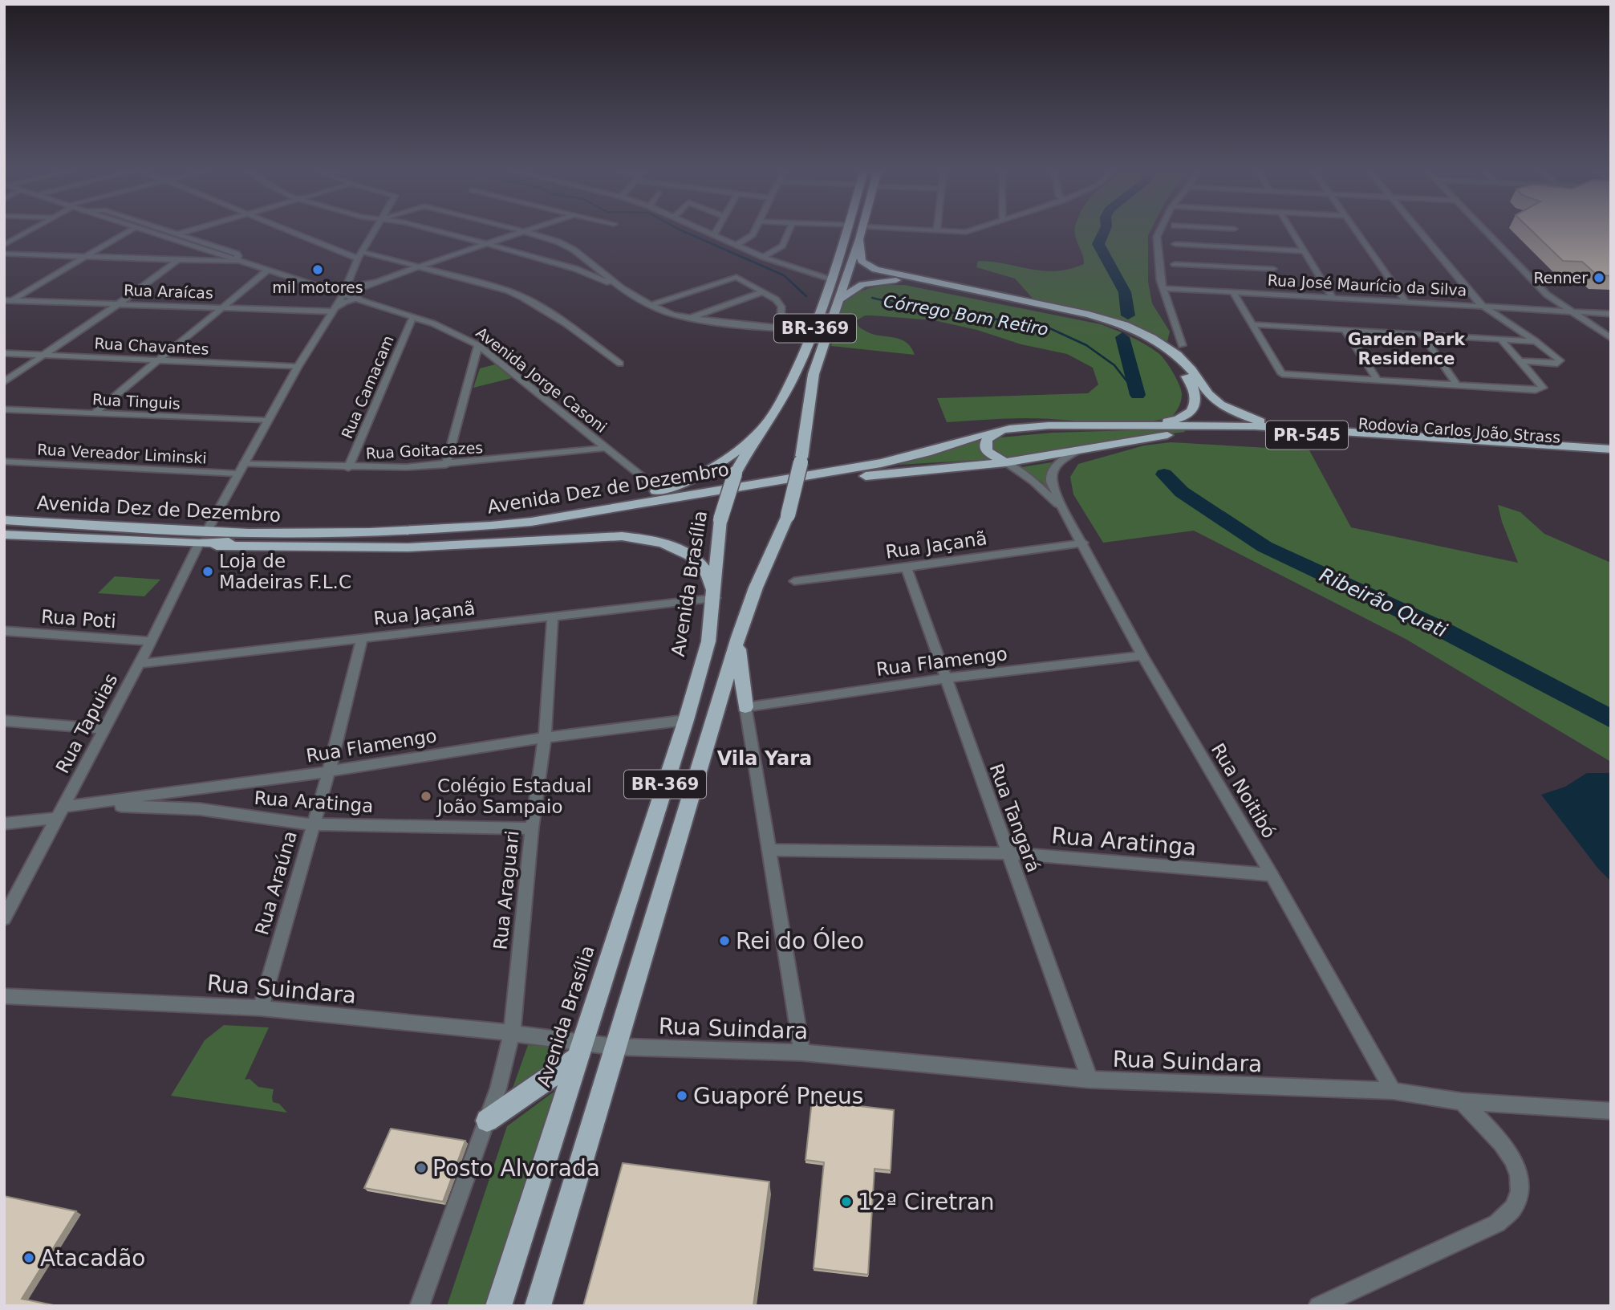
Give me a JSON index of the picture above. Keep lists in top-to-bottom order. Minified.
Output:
{"streets":{"highway":["BR-369","Rodovia Carlos João Strass","PR-545","Avenida Dez de Dezembro","Avenida Brasília"],"street":["Rua José Maurício da Silva","Rua Araícas","Rua Chavantes","Avenida Jorge Casoni","Rua Camacam","Rua Tinguis","Rua Goitacazes","Rua Vereador Liminski","Rua Jaçanã","Rua Poti","Rua Flamengo","Rua Tapuias","Rua Noitibó","Rua Aratinga","Rua Tangará","Rua Araúna","Rua Araguari","Rua Suindara"]},"crossings":[["Rua Araícas","Rua Tapuias"],["BR-369","Rua Suindara"],["Rua Chavantes","Rua Tapuias"],["Avenida Jorge Casoni","Rua Camacam"],["Avenida Jorge Casoni","Rua Goitacazes"],["Avenida Jorge Casoni","Rua Tapuias"],["Rua Camacam","Rua Goitacazes"],["Rua Tinguis","Rua Tapuias"],["Rodovia Carlos João Strass","Avenida Dez de Dezembro"],["Rodovia Carlos João Strass","Rua Noitibó"],["Rua Goitacazes","Rua Tapuias"],["Rua Vereador Liminski","Rua Tapuias"],["Avenida Dez de Dezembro","Rua Tapuias"],["Avenida Dez de Dezembro","Rua Noitibó"],["Rua Jaçanã","Avenida Brasília"],["Rua Jaçanã","Rua Tapuias"],["Rua Jaçanã","Rua Noitibó"],["Rua Jaçanã","Rua Tangará"],["Rua Jaçanã","Rua Araúna"],["Rua Jaçanã","Rua Araguari"],["Avenida Brasília","Rua Flamengo"],["Avenida Brasília","Rua Suindara"],["Rua Poti","Rua Tapuias"],["Rua Flamengo","Rua Tapuias"],["Rua Flamengo","Rua Noitibó"],["Rua Flamengo","Rua Aratinga"],["Rua Flamengo","Rua Tangará"],["Rua Flamengo","Rua Araúna"],["Rua Flamengo","Rua Araguari"],["Rua Noitibó","Rua Aratinga"],["Rua Noitibó","Rua Suindara"],["Rua Aratinga","Rua Tangará"],["Rua Aratinga","Rua Araúna"],["Rua Aratinga","Rua Araguari"],["Rua Tangará","Rua Suindara"],["Rua Araúna","Rua Suindara"],["Rua Araguari","Rua Suindara"]],"districts":["Garden Park Residence","Vila Yara"],"water":["Córrego Bom Retiro","Ribeirão Quati"],"places":["mil motores","Renner","Loja de Madeiras F.L.C","Colégio Estadual João Sampaio","Rei do Óleo","Guaporé Pneus","Posto Alvorada","12ª Ciretran","Atacadão"]}
